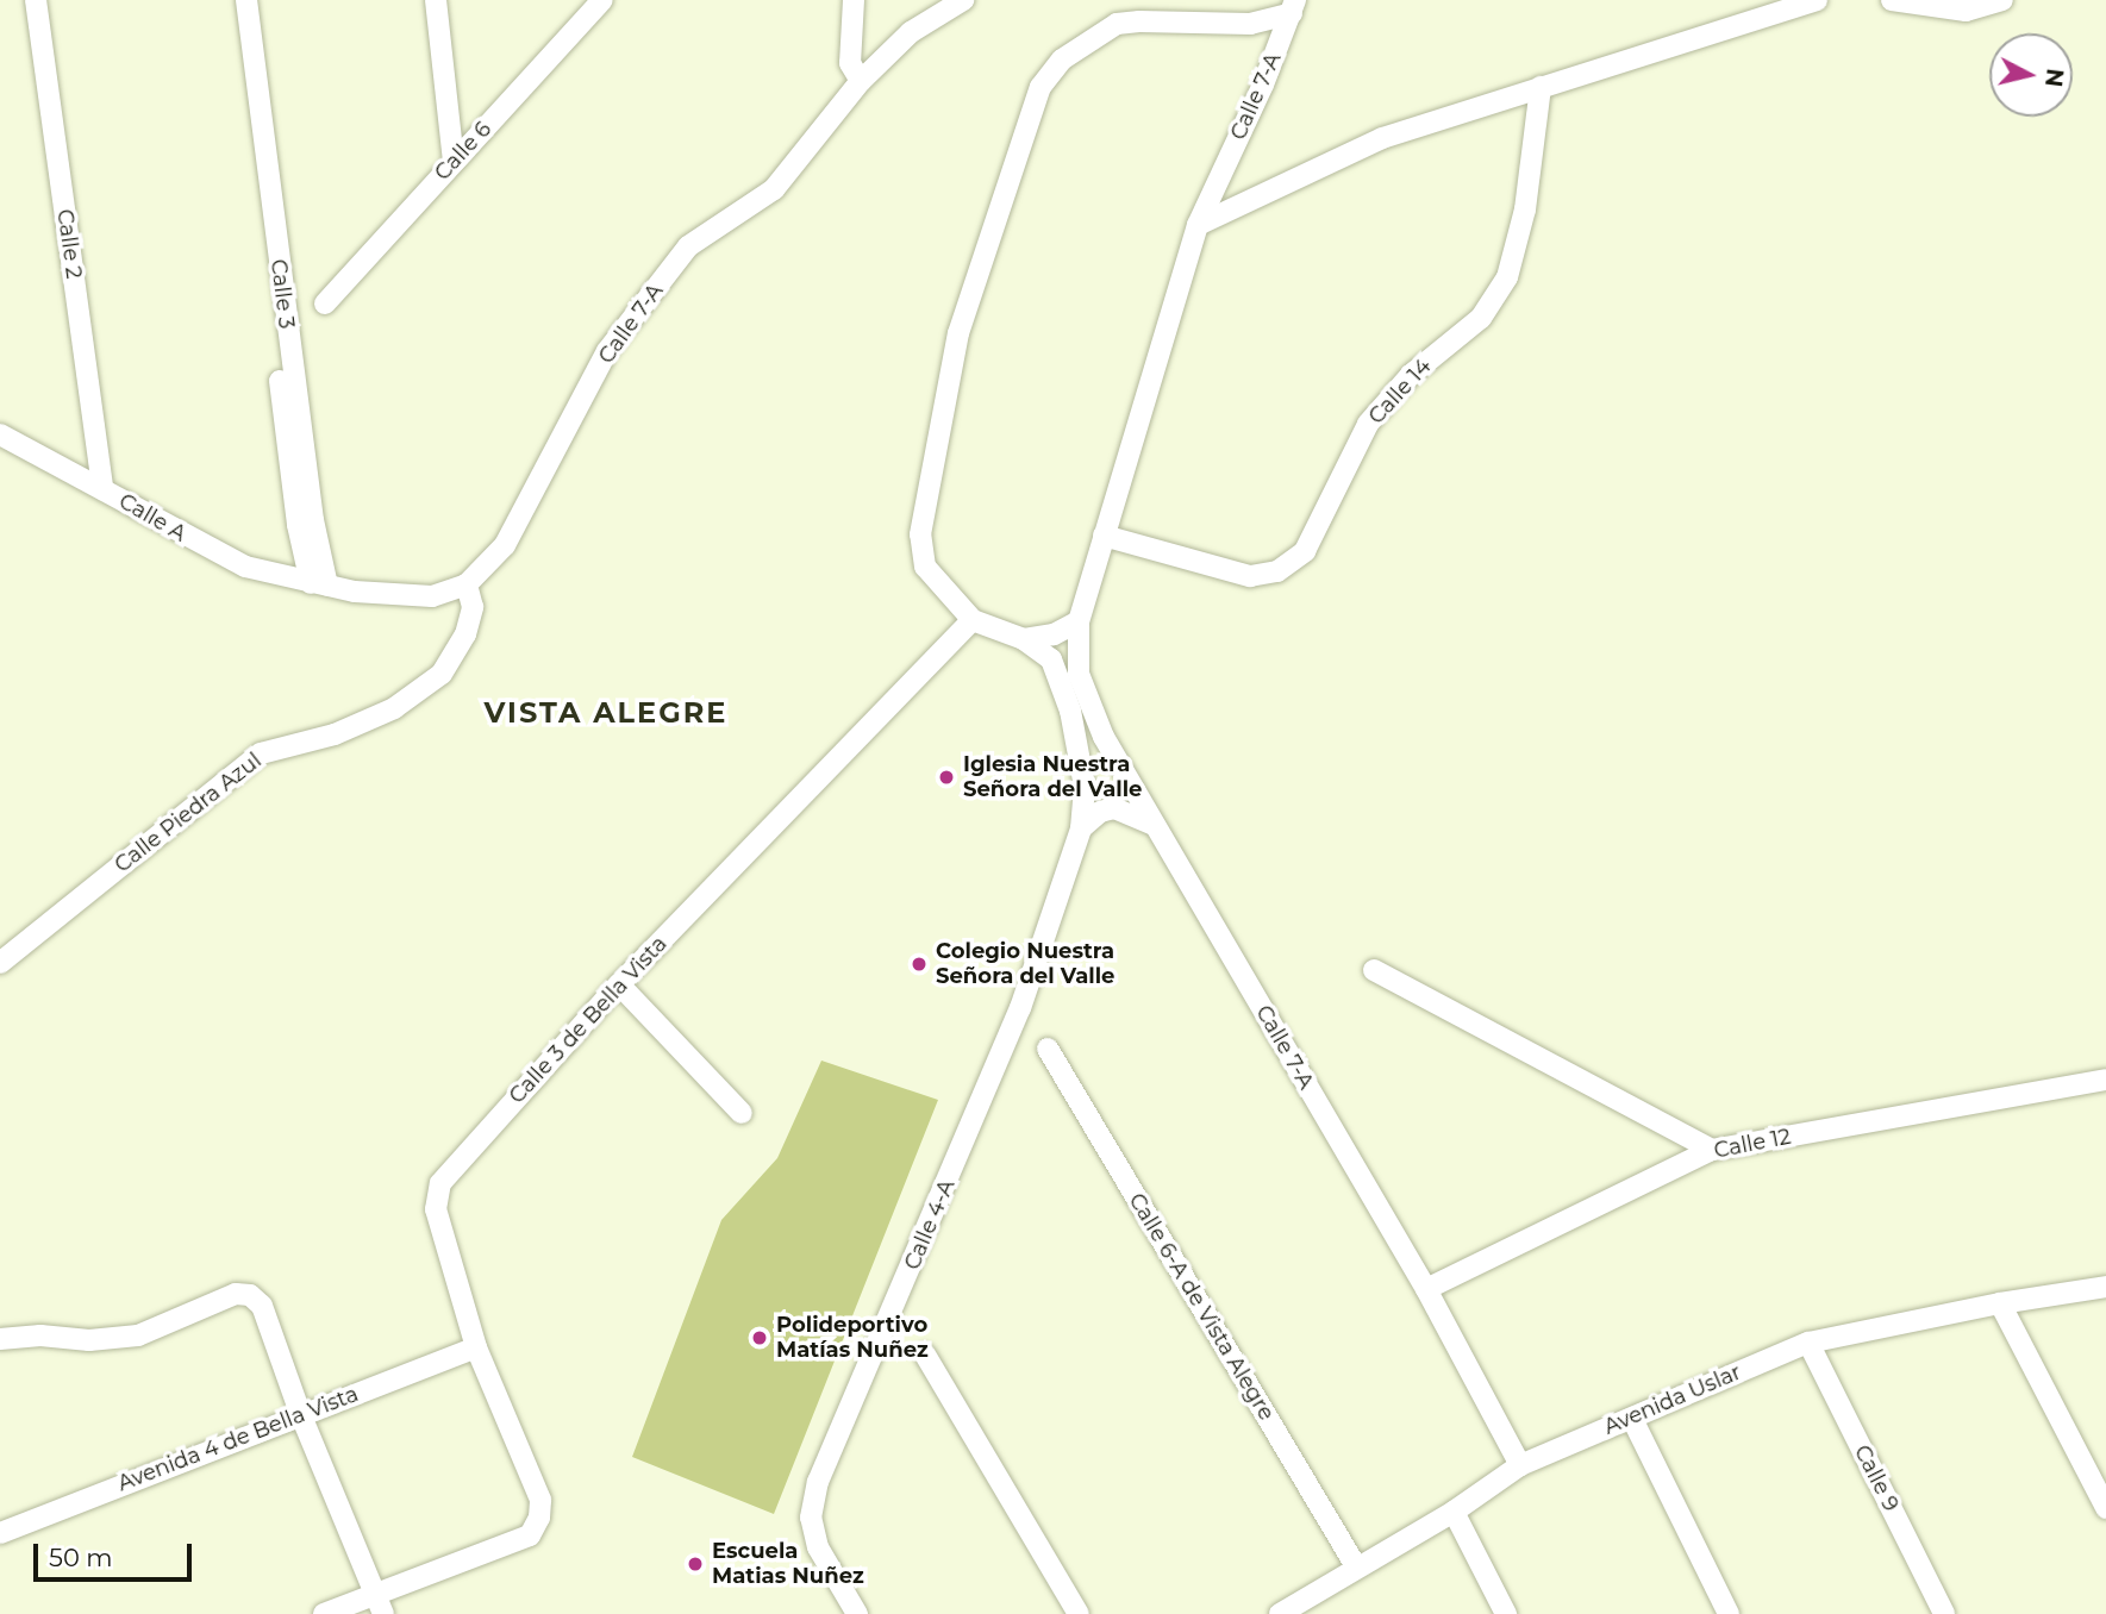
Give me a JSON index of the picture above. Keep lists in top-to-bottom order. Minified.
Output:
{"streets":{"street":["Calle 7-A","Calle 6","Calle 2","Calle 3","Calle 14","Calle A","Calle Piedra Azul","Calle 3 de Bella Vista","Calle 12","Calle 4-A","Calle 6-A de Vista Alegre","Avenida Uslar","Avenida 4 de Bella Vista","Calle 9"]},"crossings":[["Calle 7-A","Calle 3"],["Calle 7-A","Calle 14"],["Calle 7-A","Calle A"],["Calle 7-A","Calle Piedra Azul"],["Calle 7-A","Calle 12"],["Calle 7-A","Avenida Uslar"],["Calle 2","Calle A"],["Calle 3","Calle A"],["Calle 3 de Bella Vista","Avenida 4 de Bella Vista"],["Calle 6-A de Vista Alegre","Avenida Uslar"],["Avenida Uslar","Calle 9"]],"districts":["VISTA ALEGRE"],"places":["Iglesia Nuestra Señora del Valle","Colegio Nuestra Señora del Valle","Polideportivo Matías Nuñez","Escuela Matias Nuñez"],"scale_bar":"50 m","north":"right"}
